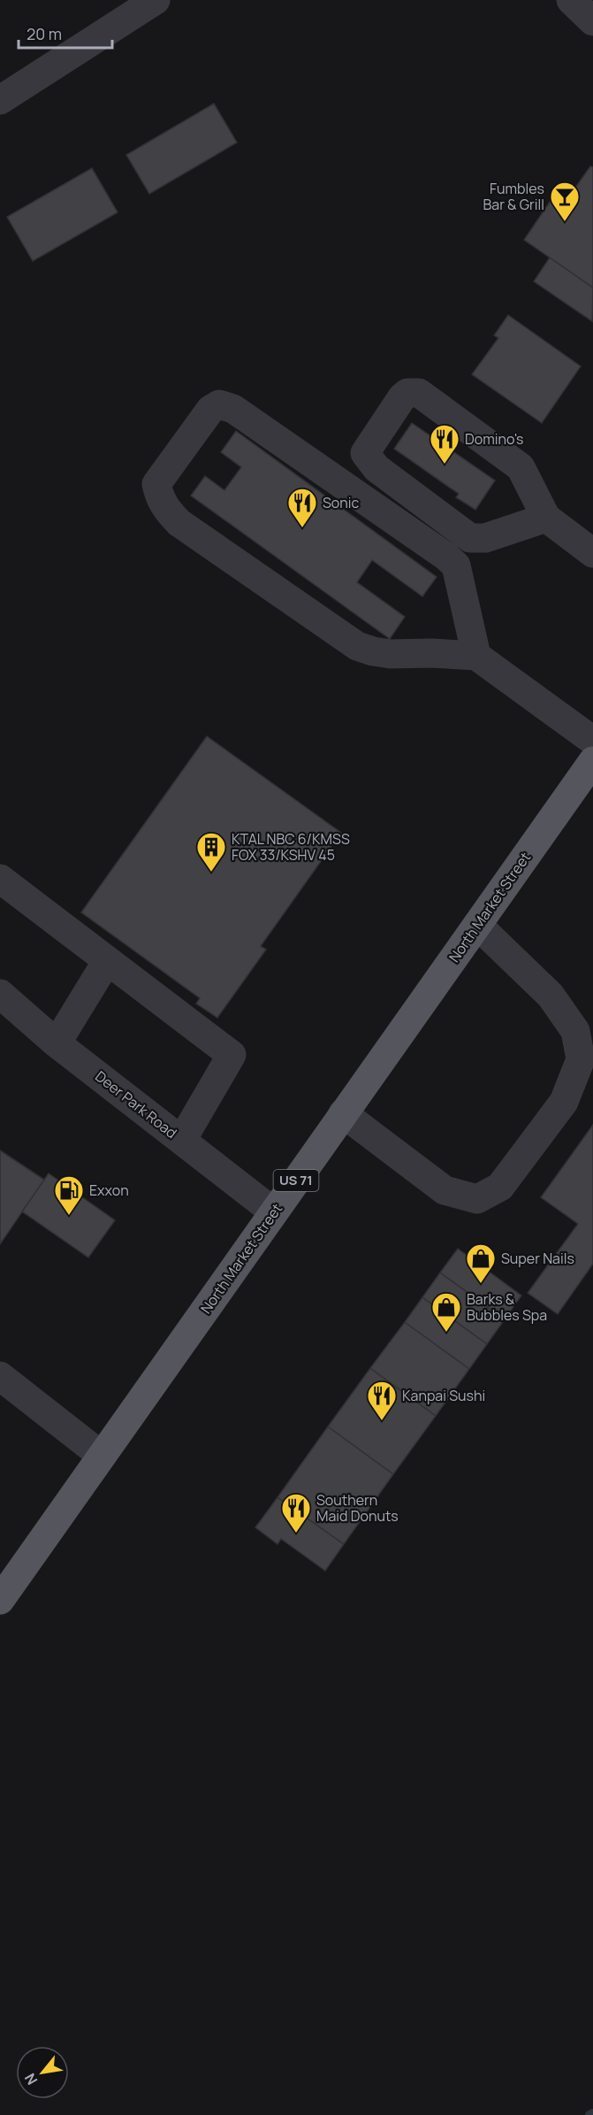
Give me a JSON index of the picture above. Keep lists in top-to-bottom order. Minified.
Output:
{"streets":{"main road":["North Market Street","US 71"],"street":["Deer Park Road"]},"crossings":[["North Market Street","Deer Park Road"]],"places":{"bar":["Fumbles Bar & Grill"],"restaurant":["Domino's","Sonic","Kanpai Sushi","Southern Maid Donuts"],"building":["KTAL NBC 6/KMSS FOX 33/KSHV 45"],"fuel station":["Exxon"],"shop":["Super Nails","Barks & Bubbles Spa"]},"scale_bar":"20 m","north":"bottom left"}
